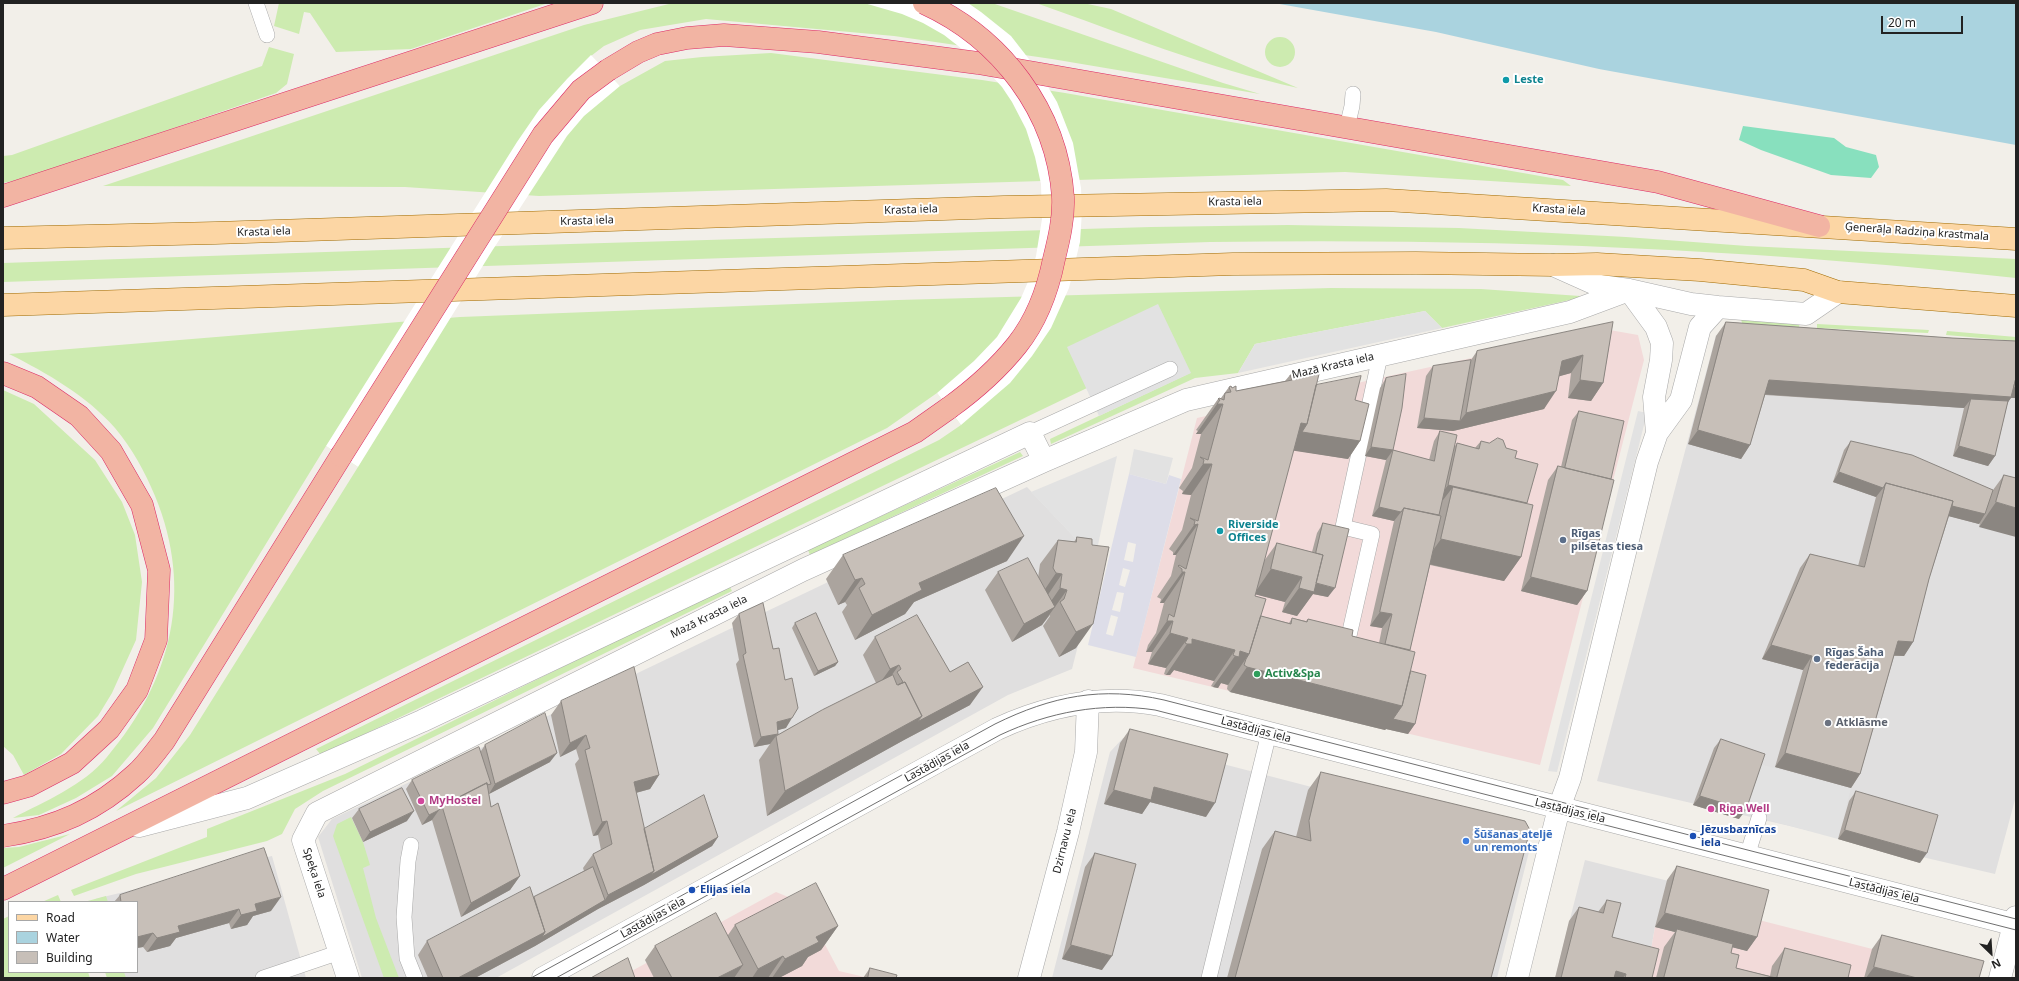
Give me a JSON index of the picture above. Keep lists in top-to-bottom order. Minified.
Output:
{"streets":{"main road":["Krasta iela","Ģenerāļa Radziņa krastmala"],"street":["Mazā Krasta iela","Lastādijas iela","Dzirnavu iela","Speķa iela"]},"crossings":[["Krasta iela","Ģenerāļa Radziņa krastmala"],["Mazā Krasta iela","Speķa iela"],["Lastādijas iela","Dzirnavu iela"]],"places":["Leste","Riverside Offices","Rīgas pilsētas tiesa","Rīgas Šaha federācija","Activ&Spa","Atklāsme","MyHostel","Riga Well","Jēzusbaznīcas iela","Šūšanas ateljē un remonts","Elijas iela"],"legend":["Road","Water","Building"],"scale_bar":"20 m","north":"bottom right"}
